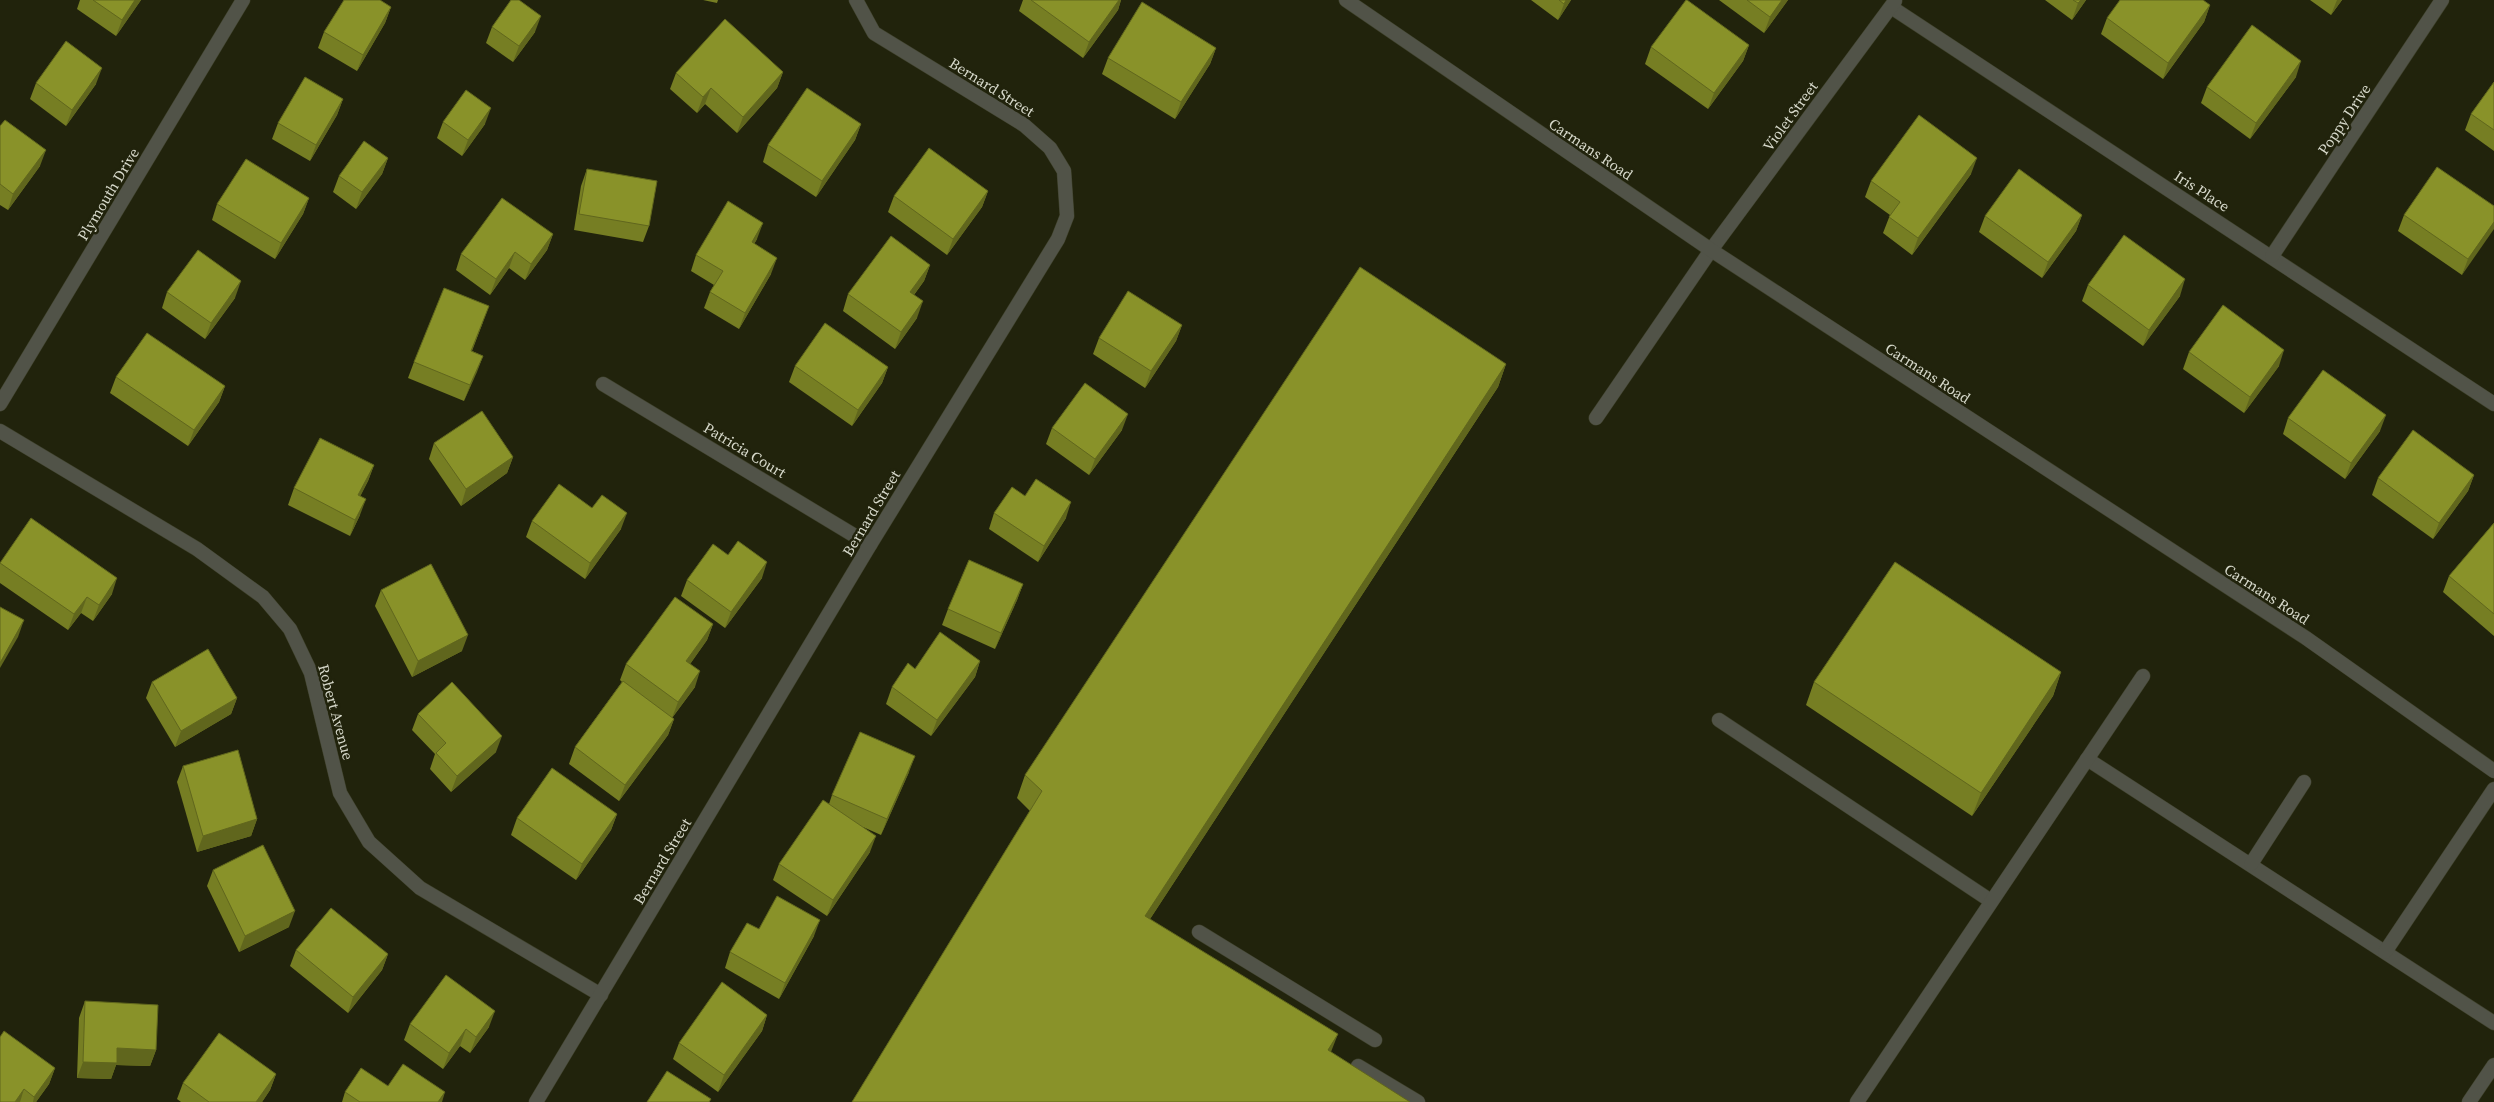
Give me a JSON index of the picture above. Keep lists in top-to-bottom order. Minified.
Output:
{"streets":{"street":["Bernard Street","Violet Street","Poppy Drive","Carmans Road","Iris Place","Plymouth Drive","Patricia Court","Robert Avenue"]},"crossings":[["Bernard Street","Patricia Court"],["Bernard Street","Robert Avenue"],["Violet Street","Carmans Road"],["Violet Street","Iris Place"],["Poppy Drive","Iris Place"]]}
